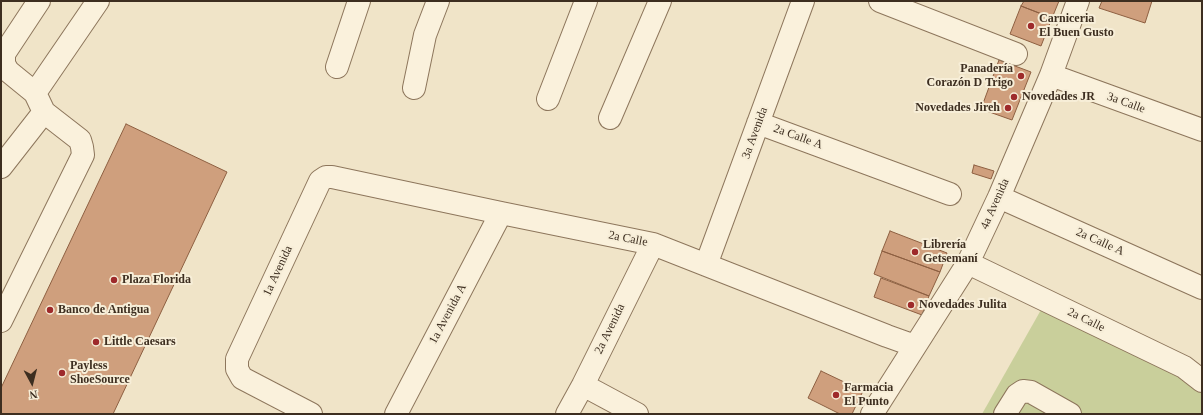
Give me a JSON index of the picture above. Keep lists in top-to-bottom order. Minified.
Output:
{"streets":{"street":["3a Calle","3a Avenida","2a Calle A","4a Avenida","2a Calle","1a Avenida","1a Avenida A","2a Avenida"]},"crossings":[["3a Calle","4a Avenida"],["3a Avenida","2a Calle A"],["3a Avenida","2a Calle"],["2a Calle A","4a Avenida"],["4a Avenida","2a Calle"],["2a Calle","1a Avenida"],["2a Calle","1a Avenida A"],["2a Calle","2a Avenida"]],"places":["Carniceria El Buen Gusto","Panadería Corazón D Trigo","Novedades JR","Novedades Jireh","Librería Getsemaní","Plaza Florida","Novedades Julita","Banco de Antigua","Little Caesars","Payless ShoeSource","Farmacia El Punto"],"north":"bottom"}
